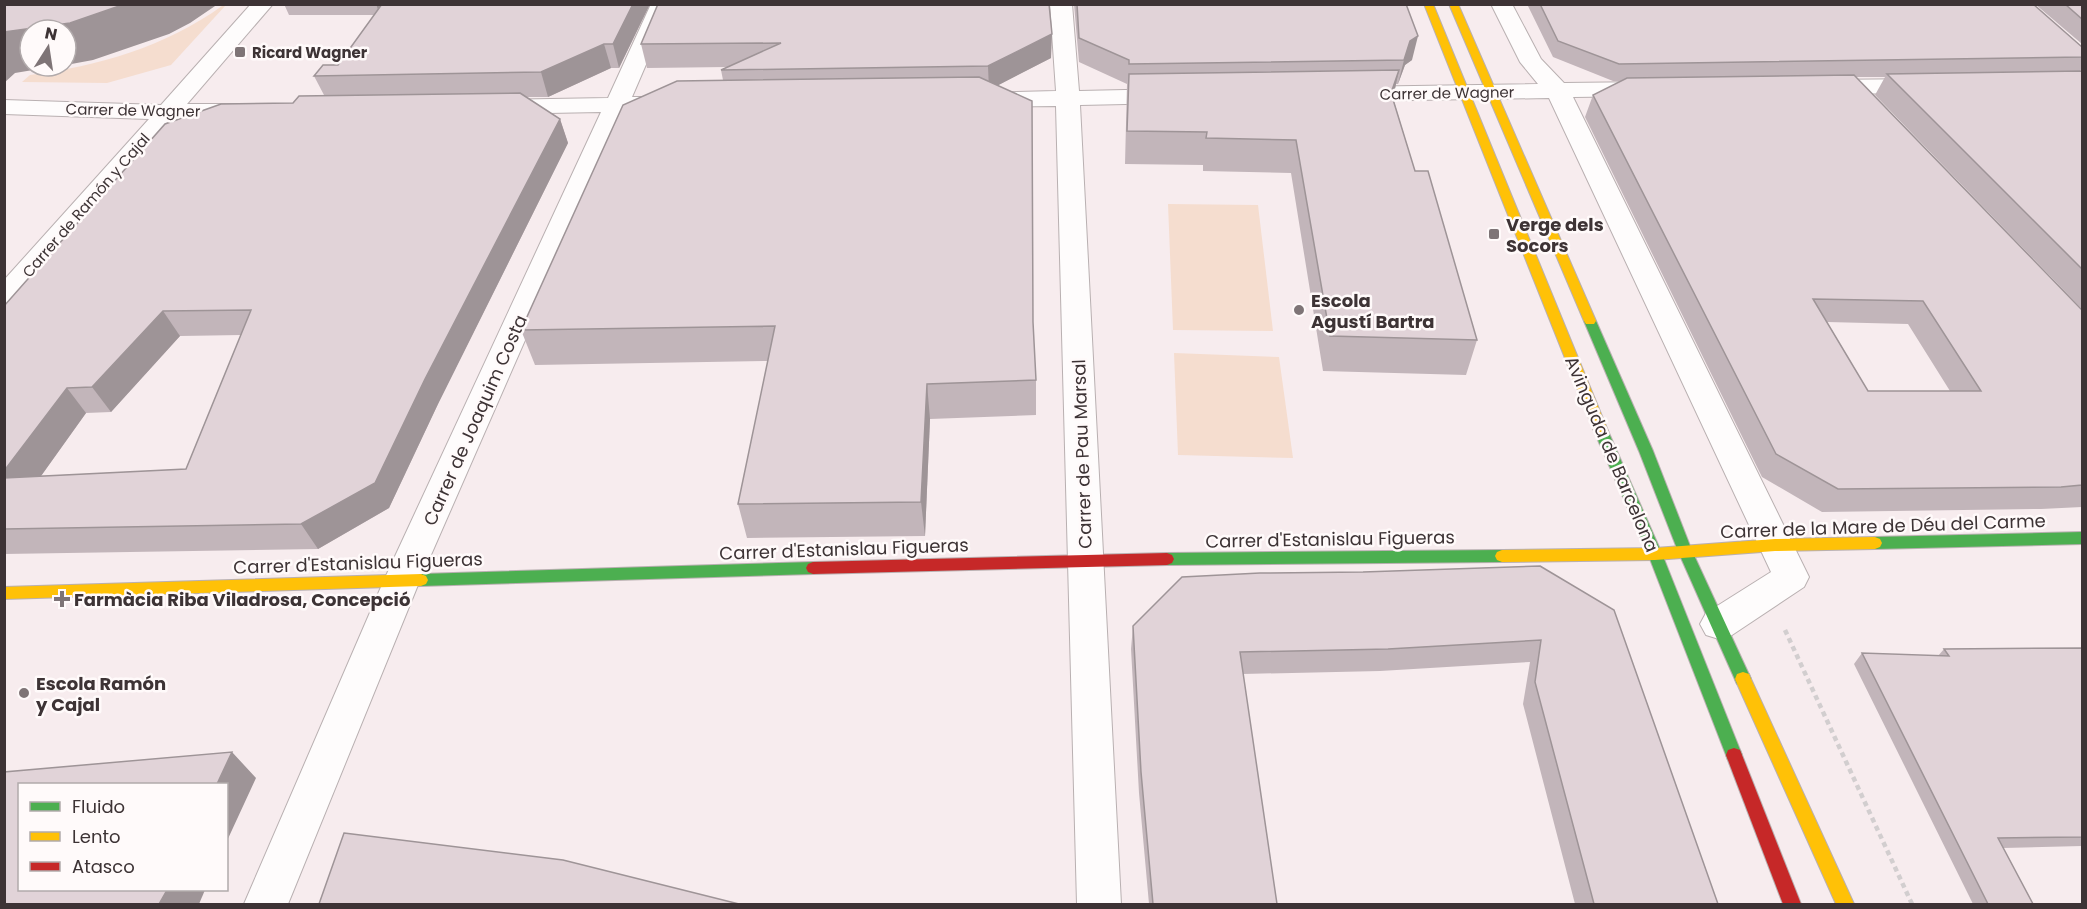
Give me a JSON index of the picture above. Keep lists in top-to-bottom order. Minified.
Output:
{"streets":{"street":["Carrer de Wagner","Carrer de Ramón y Cajal","Carrer de Joaquim Costa","Carrer de Pau Marsal","Avinguda de Barcelona","Carrer de la Mare de Déu del Carme","Carrer d'Estanislau Figueras"]},"crossings":[["Carrer de Wagner","Carrer de Ramón y Cajal"],["Carrer de Wagner","Avinguda de Barcelona"],["Carrer de Joaquim Costa","Carrer d'Estanislau Figueras"],["Carrer de Pau Marsal","Carrer d'Estanislau Figueras"],["Avinguda de Barcelona","Carrer de la Mare de Déu del Carme"],["Avinguda de Barcelona","Carrer d'Estanislau Figueras"],["Carrer de la Mare de Déu del Carme","Carrer d'Estanislau Figueras"]],"places":{"transit":["Ricard Wagner","Verge dels Socors"],"other":["Escola Agustí Bartra","Escola Ramón y Cajal"],"health":["Farmàcia Riba Viladrosa, Concepció"]},"legend":["Fluido","Lento","Atasco"],"north":"top"}
